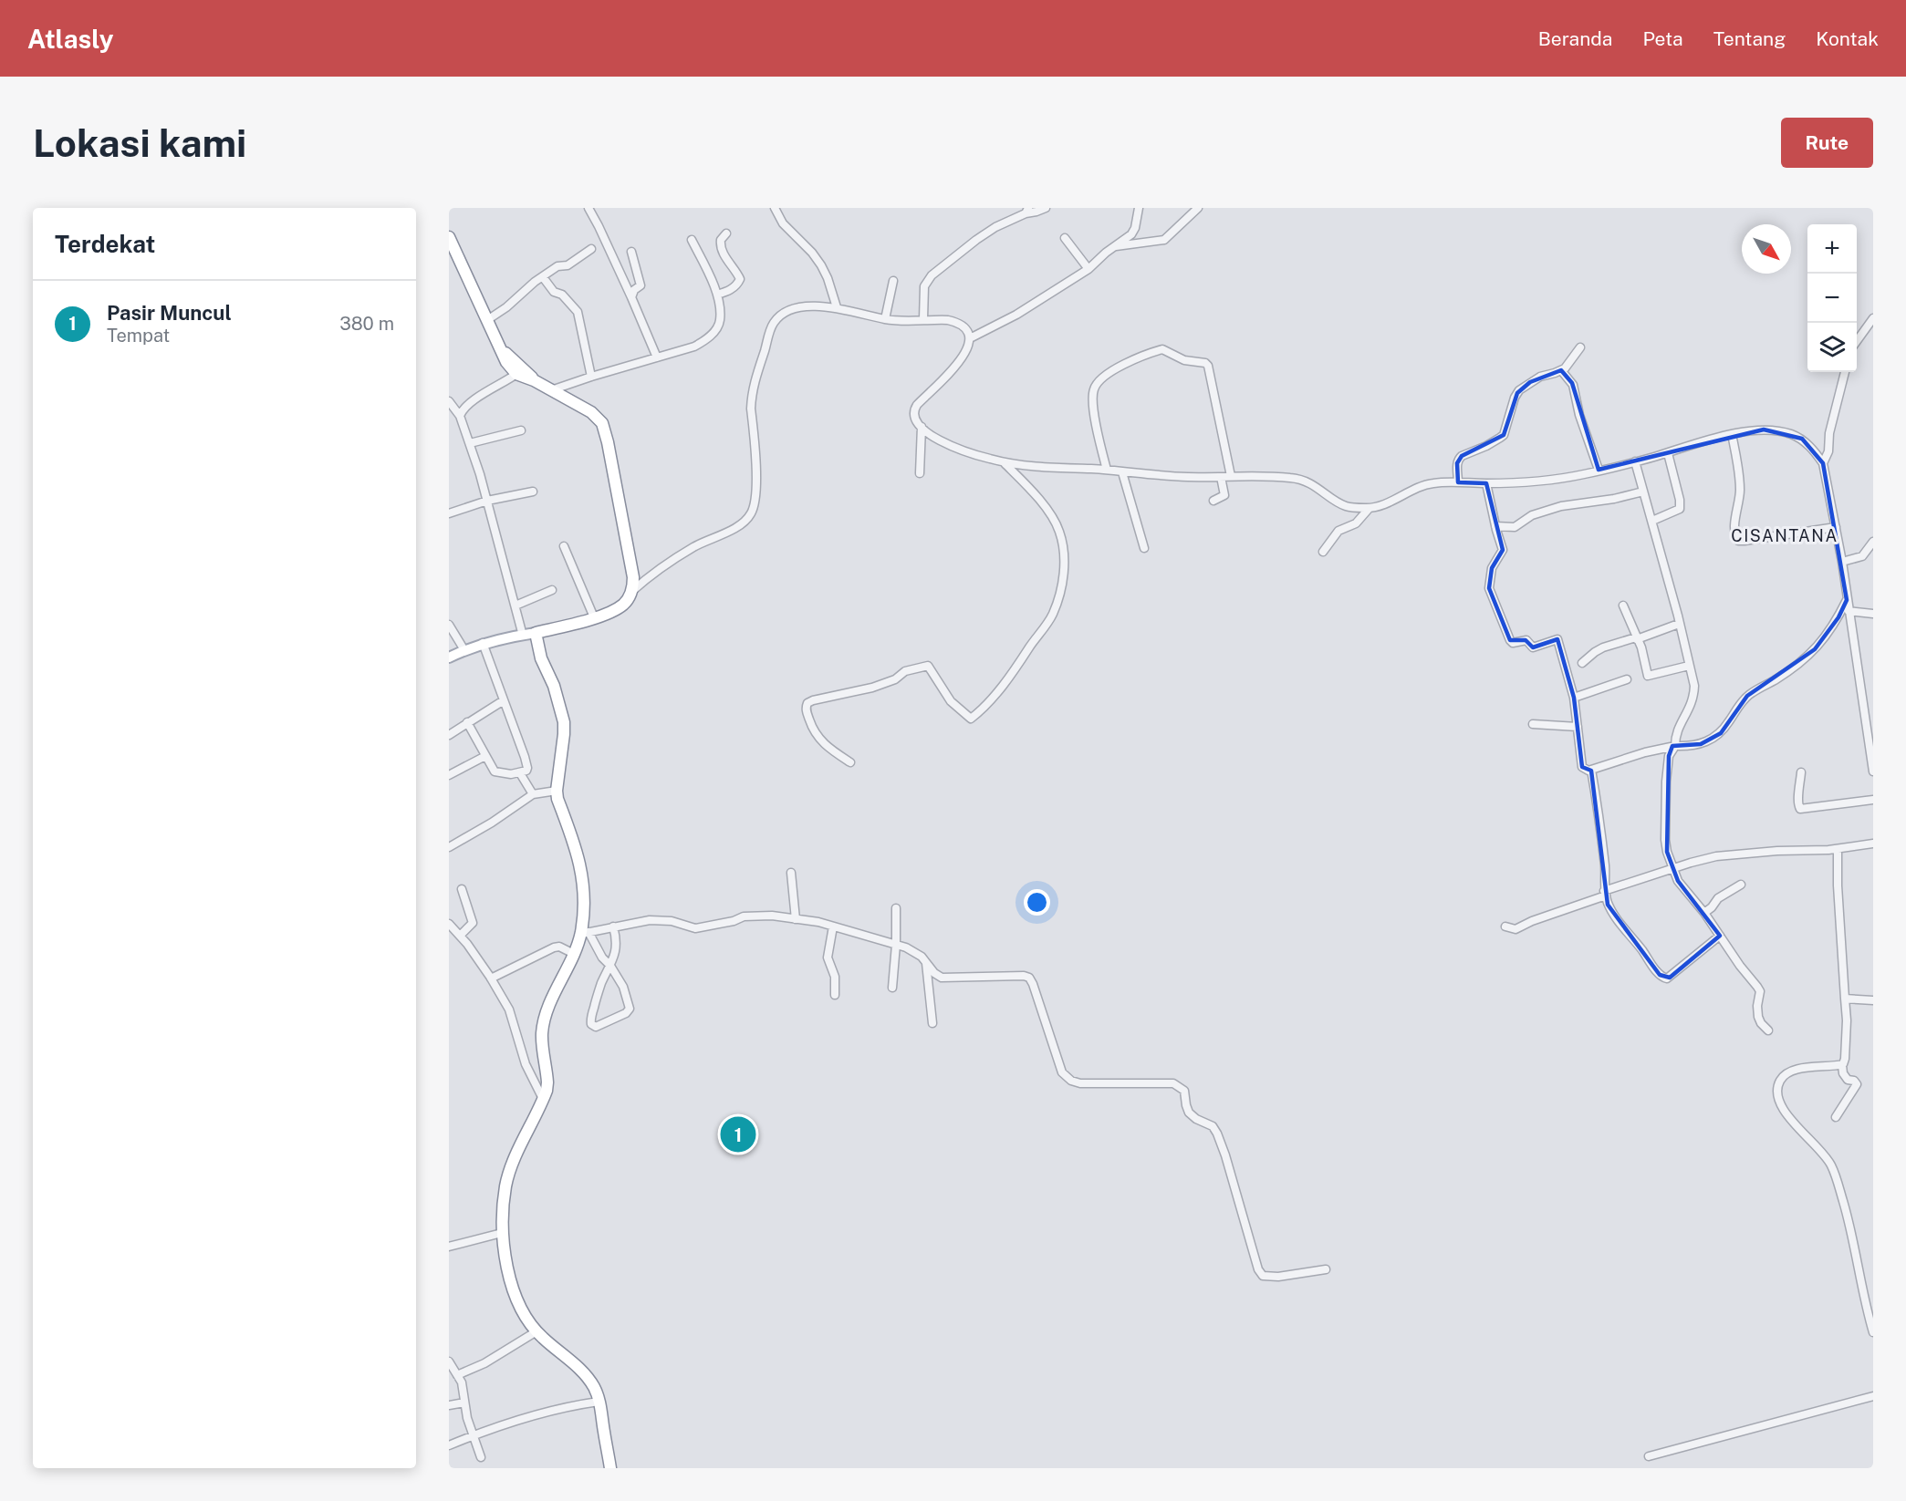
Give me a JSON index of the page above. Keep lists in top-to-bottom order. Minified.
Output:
{"districts":["CISANTANA"],"north":"bottom right","page":{"header":"Atlasly","nav":["Beranda","Peta","Tentang","Kontak"],"buttons":"Rute","title":"Lokasi kami","heading":"Terdekat","map_buttons":["+","−"],"list":[{"mark":"1","name":"Pasir Muncul","note":"Tempat","value":"380 m"}],"pins":"1"}}
